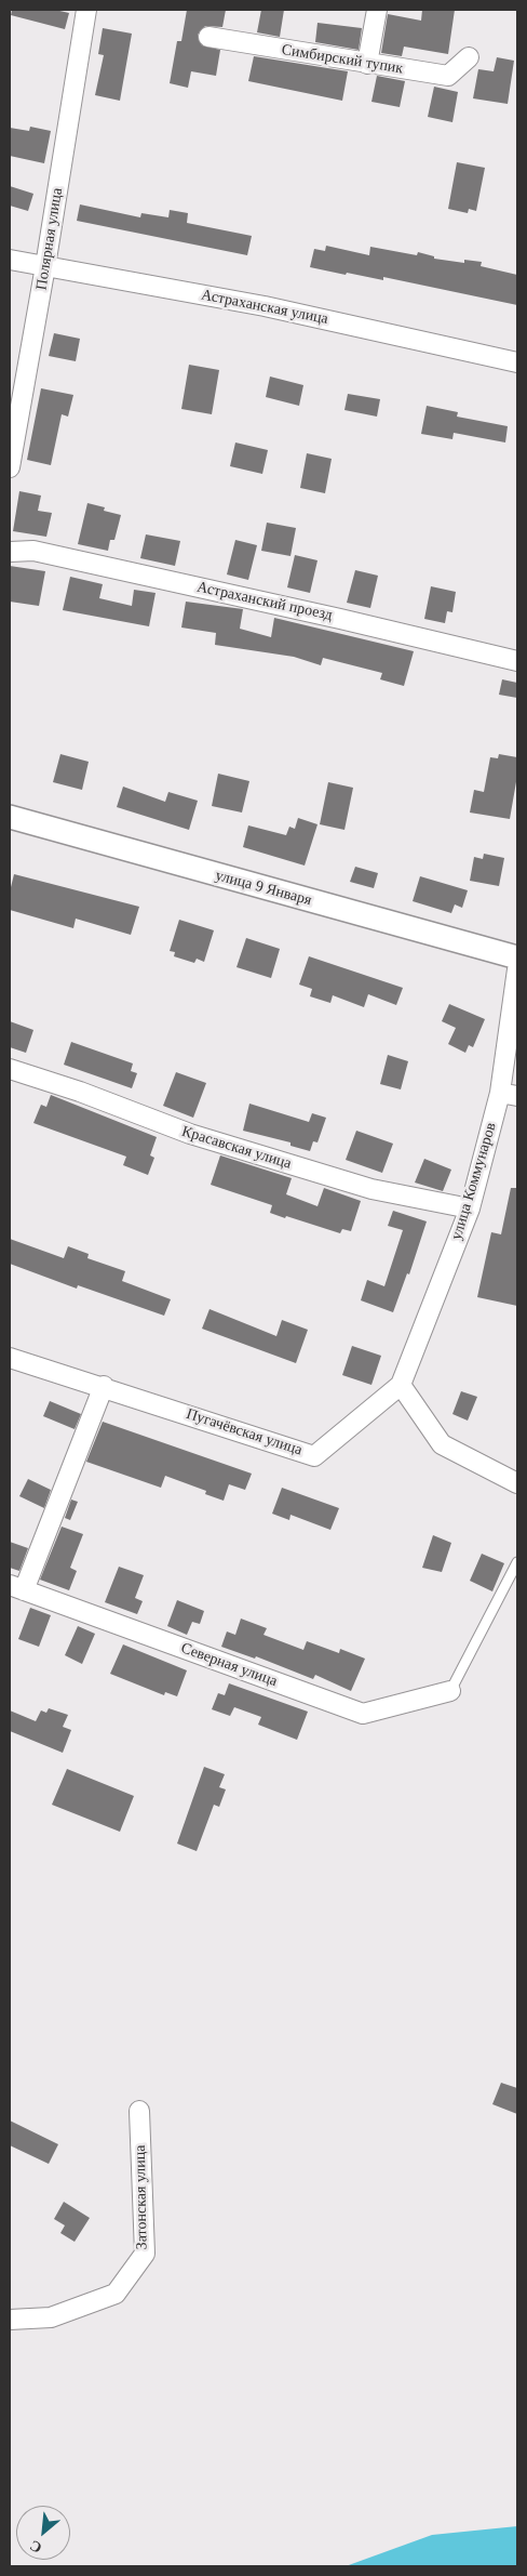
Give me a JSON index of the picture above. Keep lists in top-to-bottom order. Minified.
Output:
{"streets":{"street":["Симбирский тупик","Полярная улица","Астраханская улица","Астраханский проезд","улица 9 Января","Красавская улица","улица Коммунаров","Пугачёвская улица","Северная улица","Затонская улица"]},"crossings":[["Полярная улица","Астраханская улица"],["Красавская улица","улица Коммунаров"],["улица Коммунаров","Пугачёвская улица"]],"north":"bottom left"}
